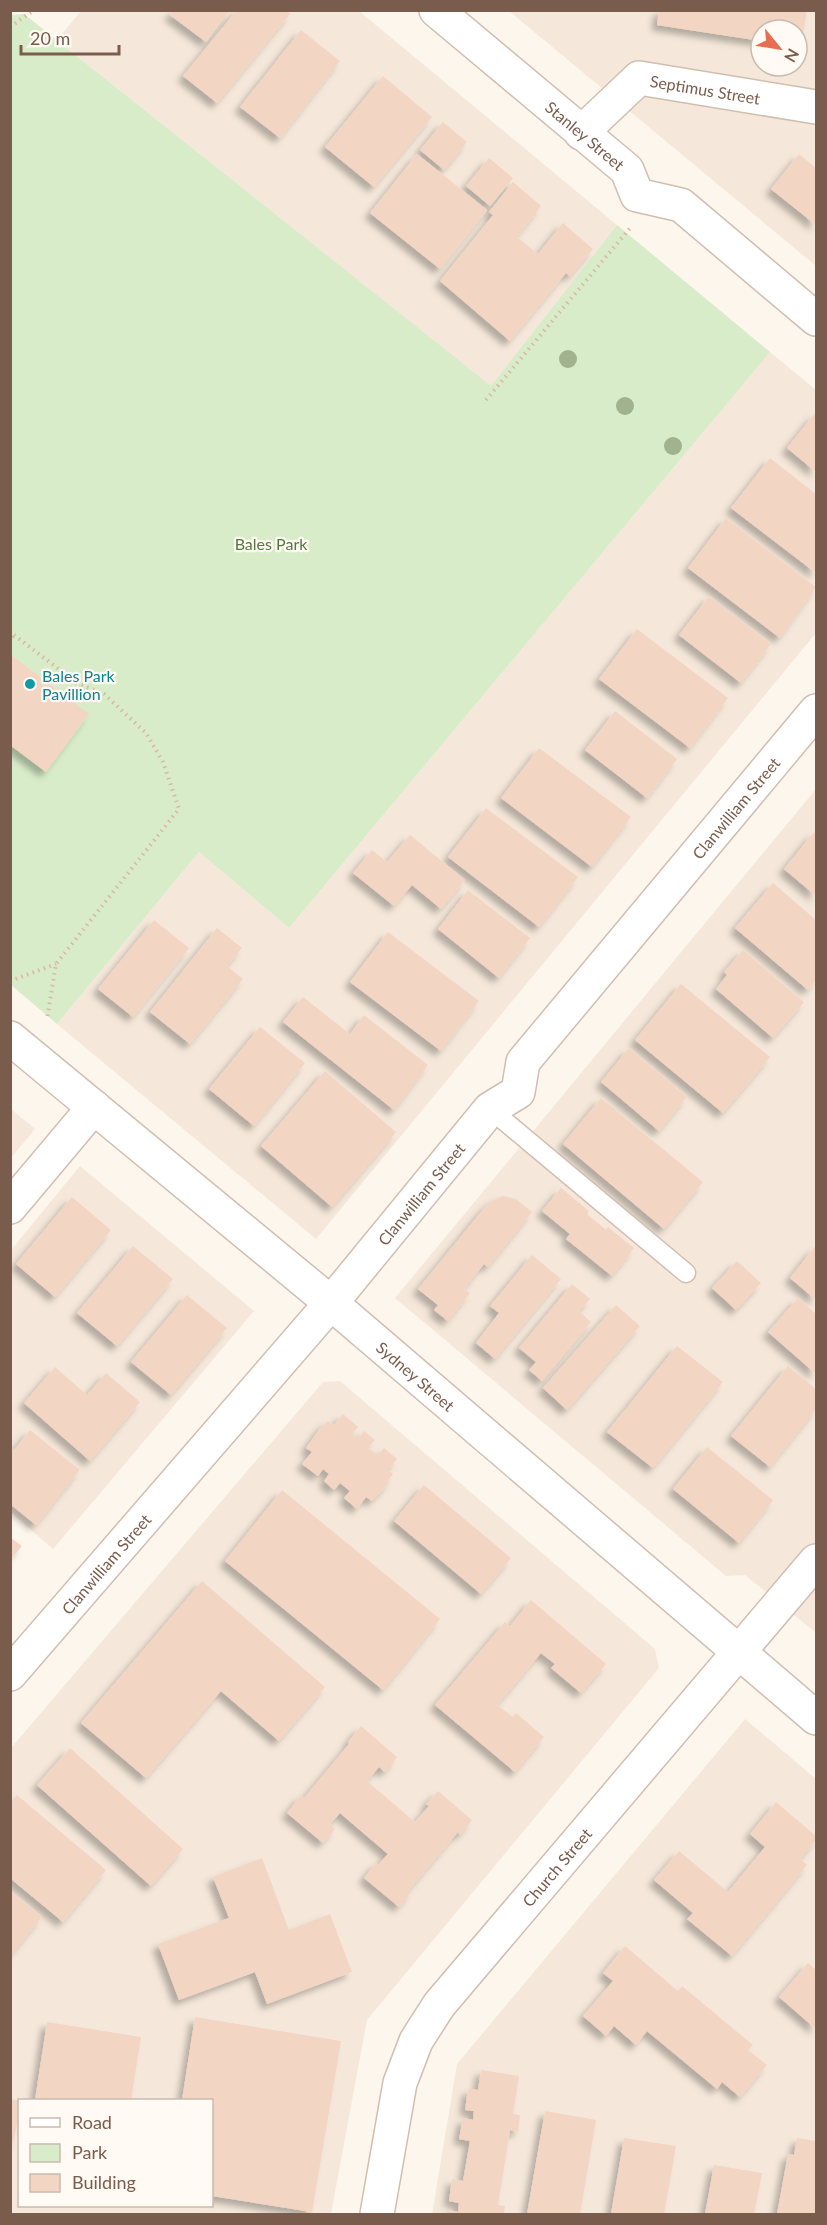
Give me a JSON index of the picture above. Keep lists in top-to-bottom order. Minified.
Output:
{"streets":{"street":["Septimus Street","Stanley Street","Clanwilliam Street","Sydney Street","Church Street"]},"crossings":[["Septimus Street","Stanley Street"],["Clanwilliam Street","Sydney Street"],["Sydney Street","Church Street"]],"parks":["Bales Park"],"places":["Bales Park Pavillion"],"legend":["Road","Park","Building"],"scale_bar":"20 m","north":"bottom right"}
